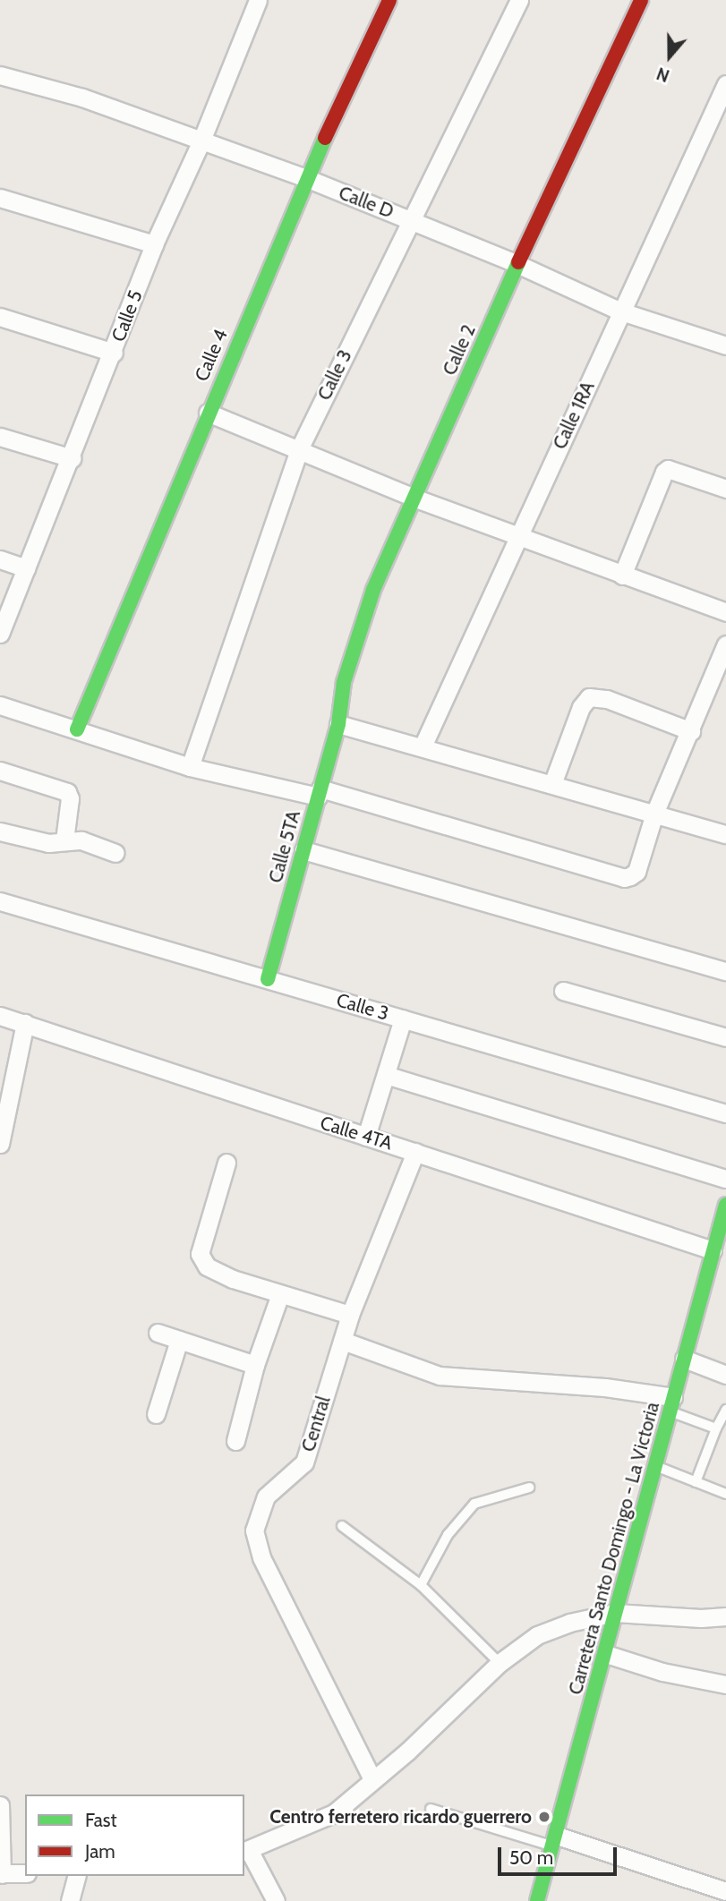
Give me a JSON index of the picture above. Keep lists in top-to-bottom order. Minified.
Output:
{"streets":{"street":["Calle D","Calle 5","Calle 2","Calle 4","Calle 3","Calle 1RA","Calle 5TA","Calle 4TA","Central","Carretera Santo Domingo - La Victoria"]},"crossings":[["Calle D","Calle 5"],["Calle D","Calle 2"],["Calle D","Calle 4"],["Calle D","Calle 3"],["Calle D","Calle 1RA"],["Calle 2","Calle 5TA"],["Calle 3","Calle 5TA"],["Calle 4TA","Central"],["Calle 4TA","Carretera Santo Domingo - La Victoria"]],"places":["Centro ferretero ricardo guerrero"],"legend":["Fast","Jam"],"scale_bar":"50 m","north":"bottom"}
